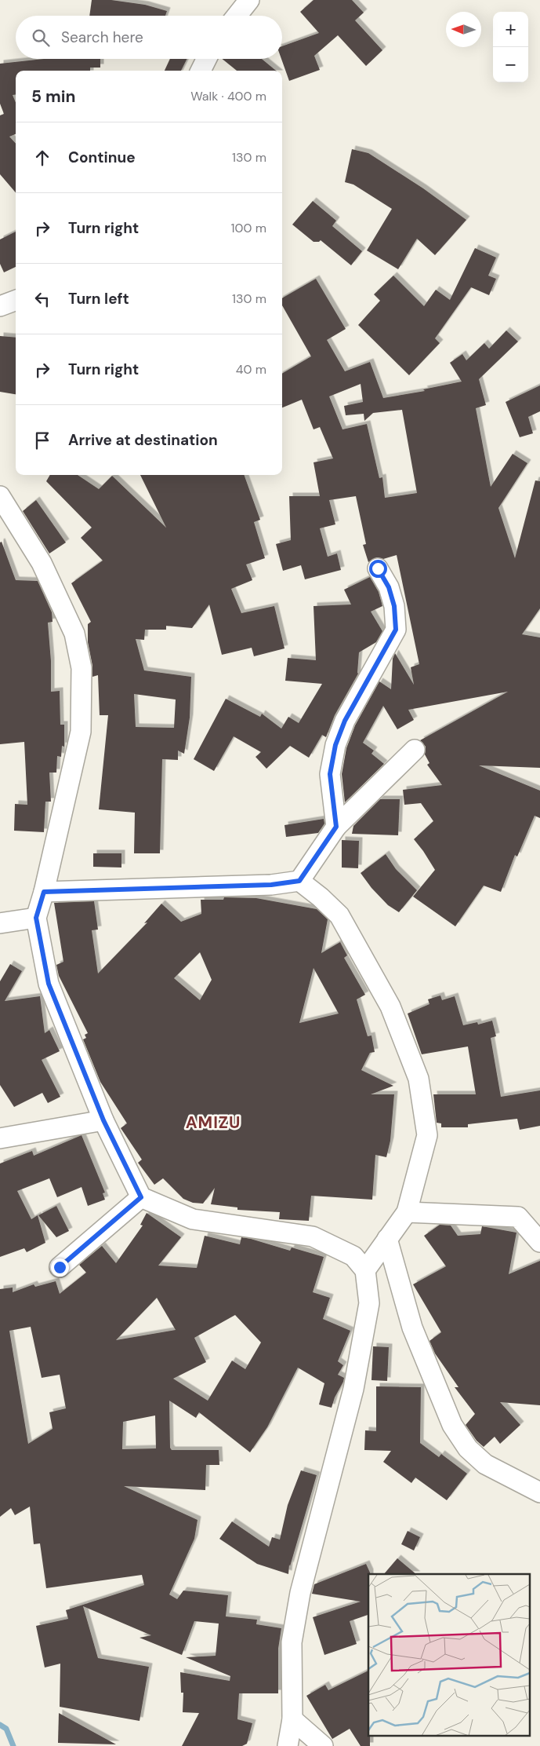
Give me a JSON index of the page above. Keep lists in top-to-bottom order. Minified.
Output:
{"districts":["AMIZU"],"north":"left","page":{"map_buttons":["+","−"],"search":"Search here","heading":["5 min","Walk · 400 m"],"list":[["Continue","130 m"],["Turn right","100 m"],["Turn left","130 m"],["Turn right","40 m"],"Arrive at destination"]}}
